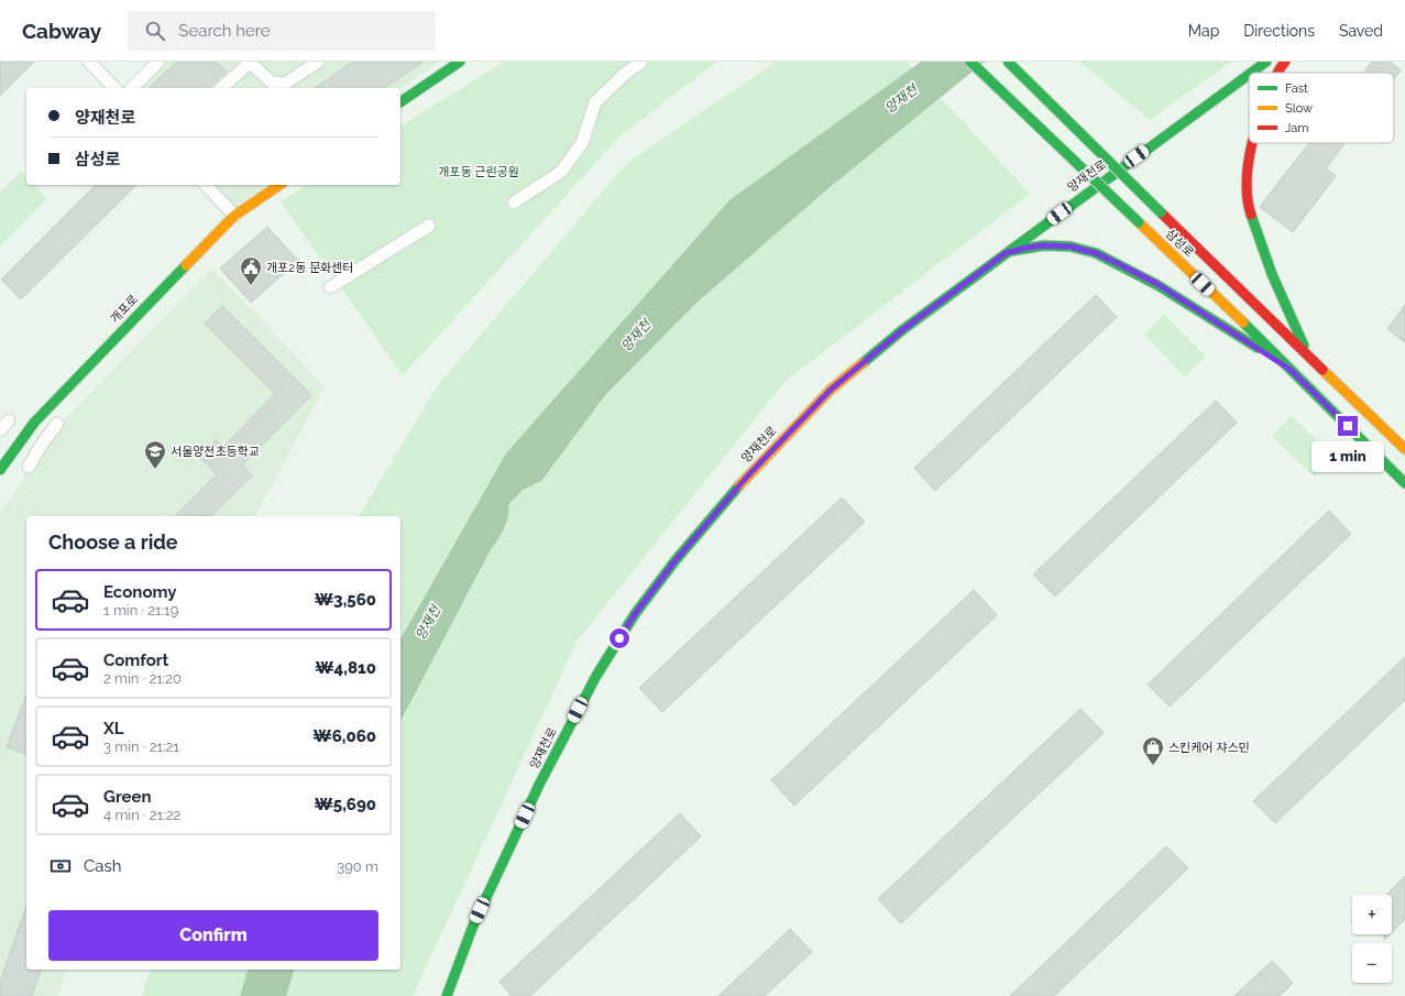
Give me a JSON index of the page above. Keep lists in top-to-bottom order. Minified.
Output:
{"streets":{"main road":["양재천로","삼성로","개포로"]},"water":["양재천"],"parks":["개포동 근린공원"],"places":{"public building":["개포2동 문화센터"],"school or university":["서울양전초등학교"],"shop":["스킨케어 쟈스민"]},"legend":["Fast","Slow","Jam"],"page":{"header":"Cabway","search":"Search here","nav":["Map","Directions","Saved"],"banner":["양재천로","삼성로"],"bubble":"1 min","heading":"Choose a ride","list":[{"name":"Economy","note":"1 min · 21:19","value":"₩3,560"},{"name":"Comfort","note":"2 min · 21:20","value":"₩4,810"},{"name":"XL","note":"3 min · 21:21","value":"₩6,060"},{"name":"Green","note":"4 min · 21:22","value":"₩5,690"}],"pay":["Cash","390 m"],"map_buttons":["+","−"],"buttons":"Confirm"}}
